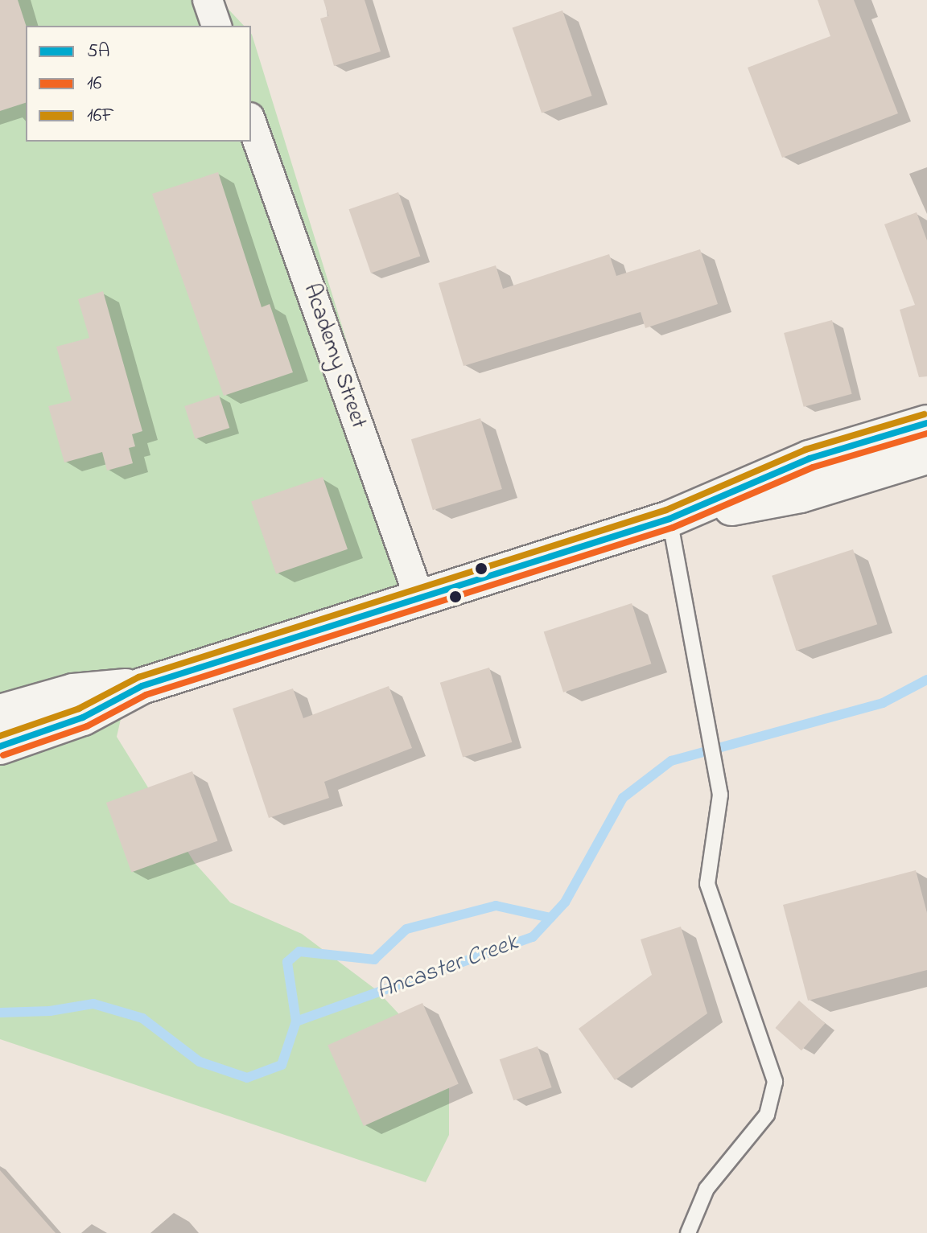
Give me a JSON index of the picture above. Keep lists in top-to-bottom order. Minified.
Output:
{"streets":{"street":["Academy Street"]},"water":["Ancaster Creek"],"lines":["transit line 16F","transit line 5A","transit line 16"],"legend":["5A","16","16F"]}
